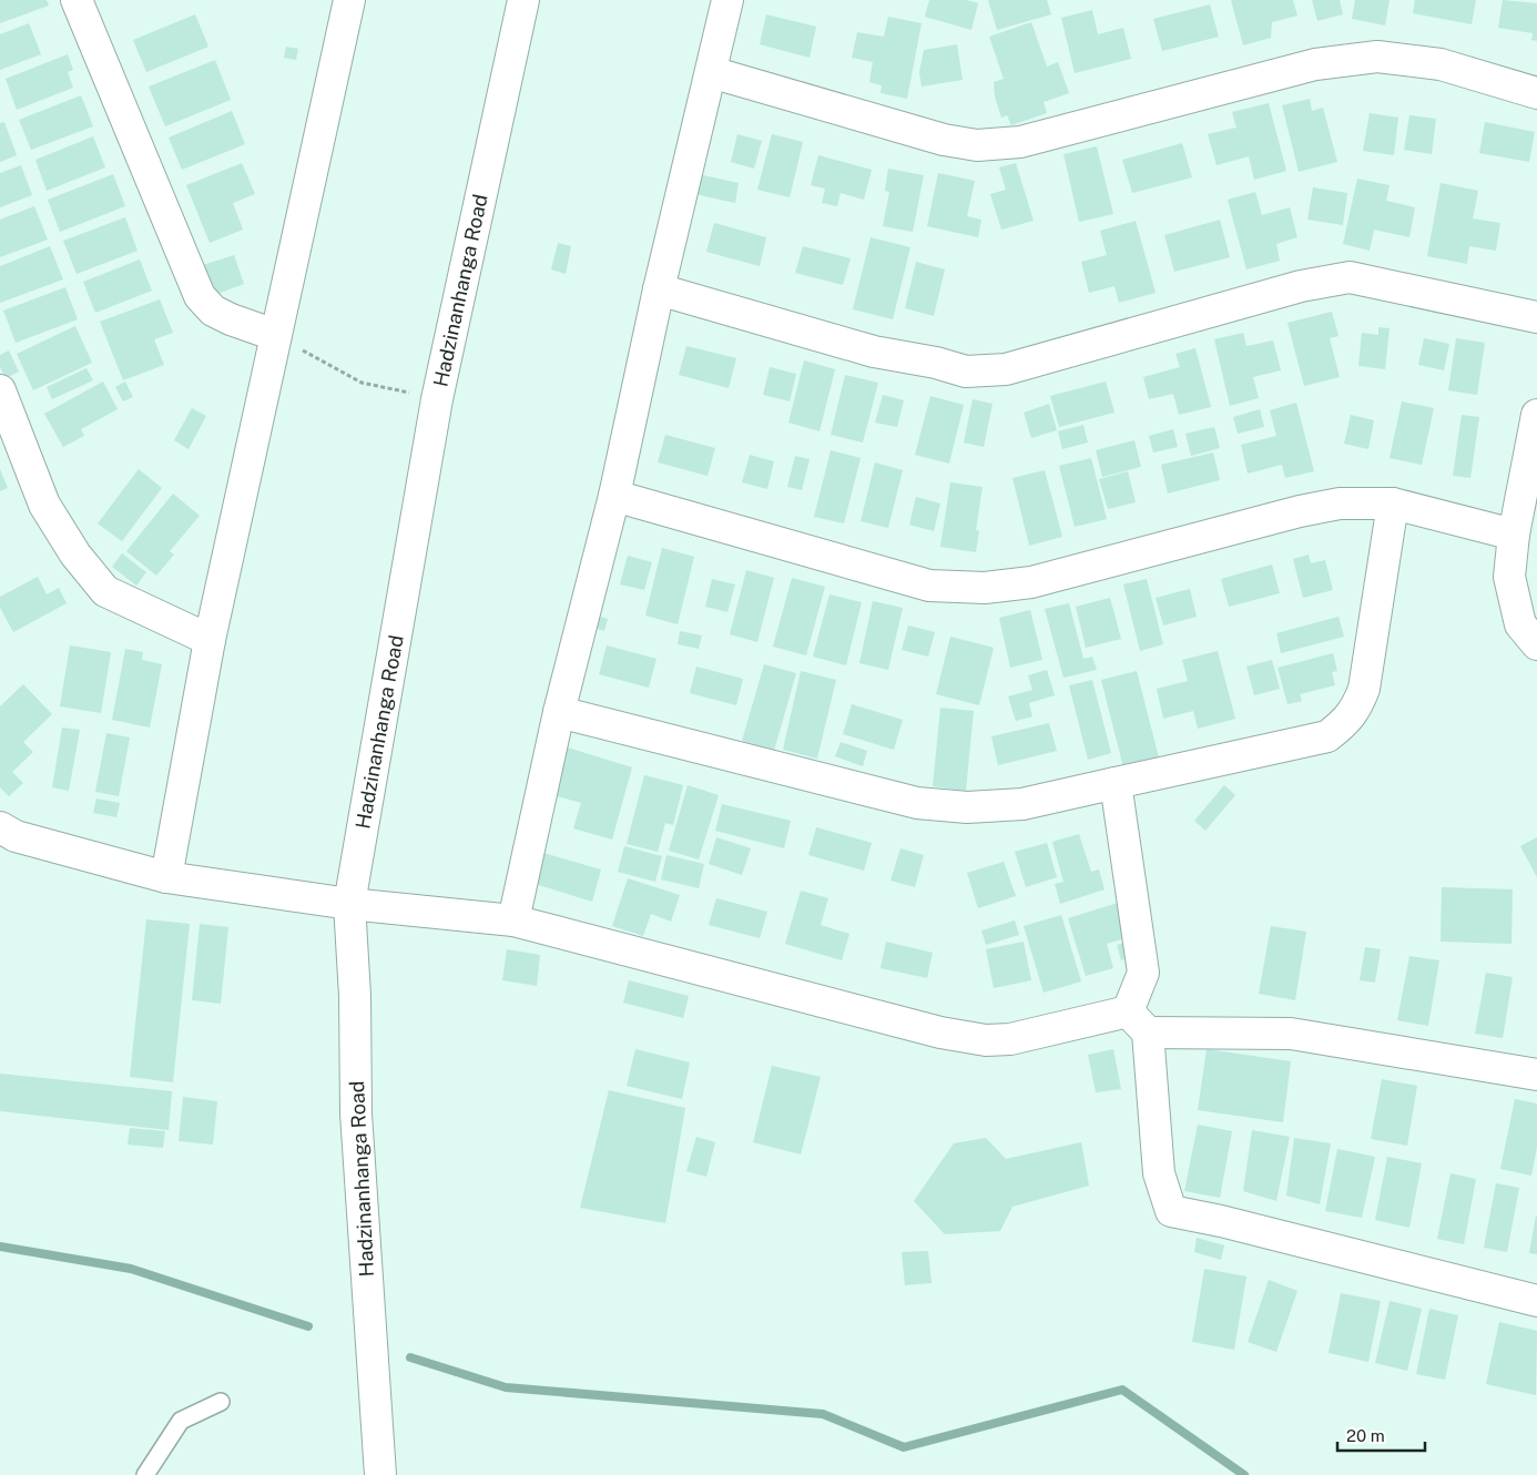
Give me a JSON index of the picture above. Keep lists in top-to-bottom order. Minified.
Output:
{"streets":{"street":["Hadzinanhanga Road"]},"scale_bar":"20 m"}
